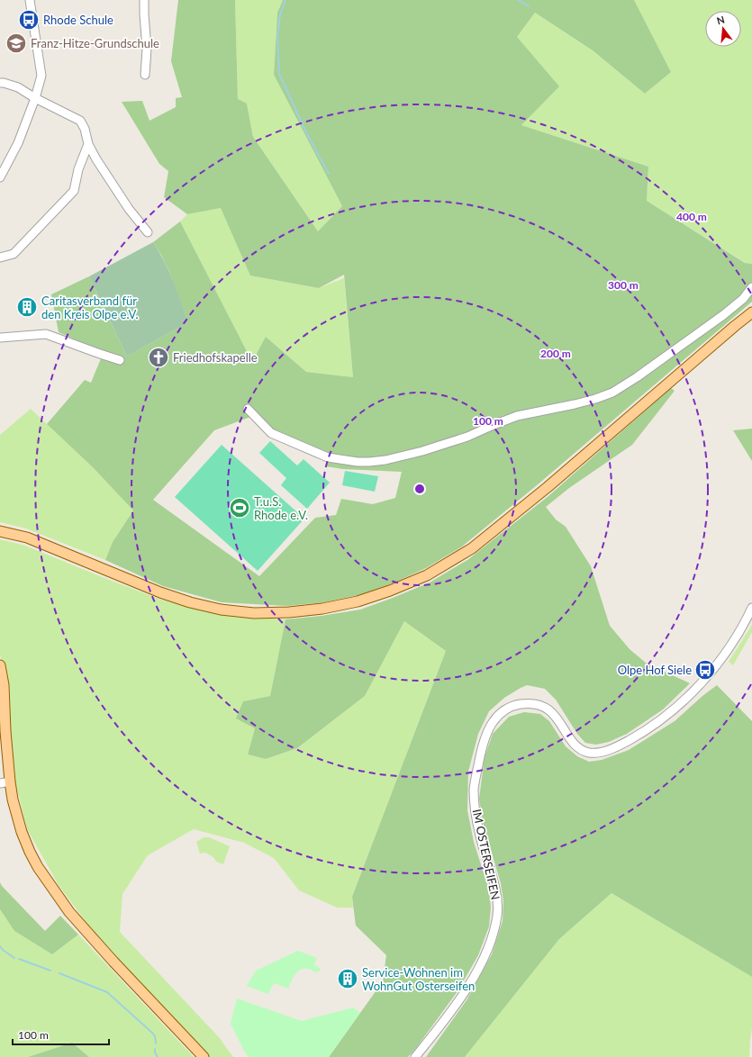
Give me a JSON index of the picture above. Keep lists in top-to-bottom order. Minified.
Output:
{"streets":{"street":["IM OSTERSEIFEN"]},"places":{"bus stop":["Rhode Schule","Olpe Hof Siele"],"school or university":["Franz-Hitze-Grundschule"],"building":["Caritasverband für den Kreis Olpe e.V.","Service-Wohnen im WohnGut Osterseifen"],"church":["Friedhofskapelle"],"sports":["T.u.S. Rhode e.V."]},"scale_bar":"100 m","north":"top","rings":["400 m","300 m","200 m","100 m"]}
